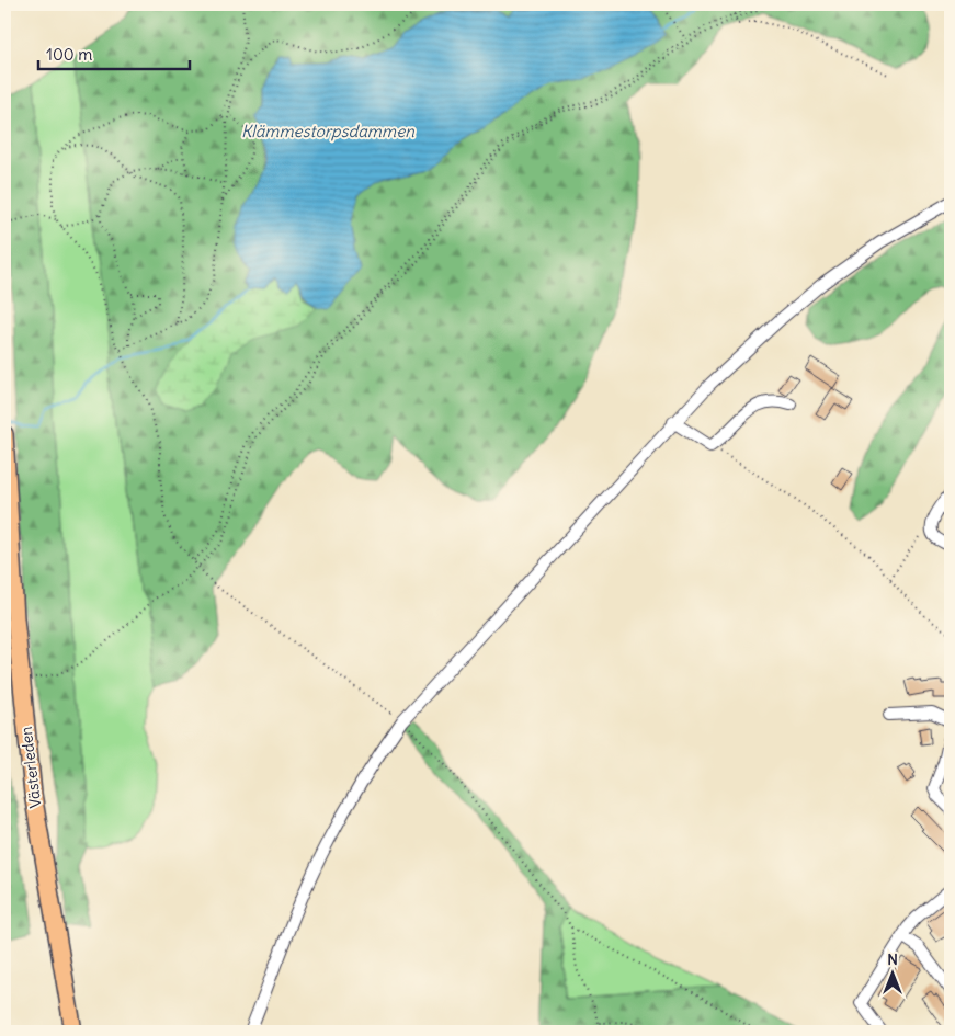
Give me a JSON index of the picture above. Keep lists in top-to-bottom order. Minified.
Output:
{"streets":{"highway":["Västerleden"]},"water":["Klämmestorpsdammen"],"scale_bar":"100 m","north":"top"}
